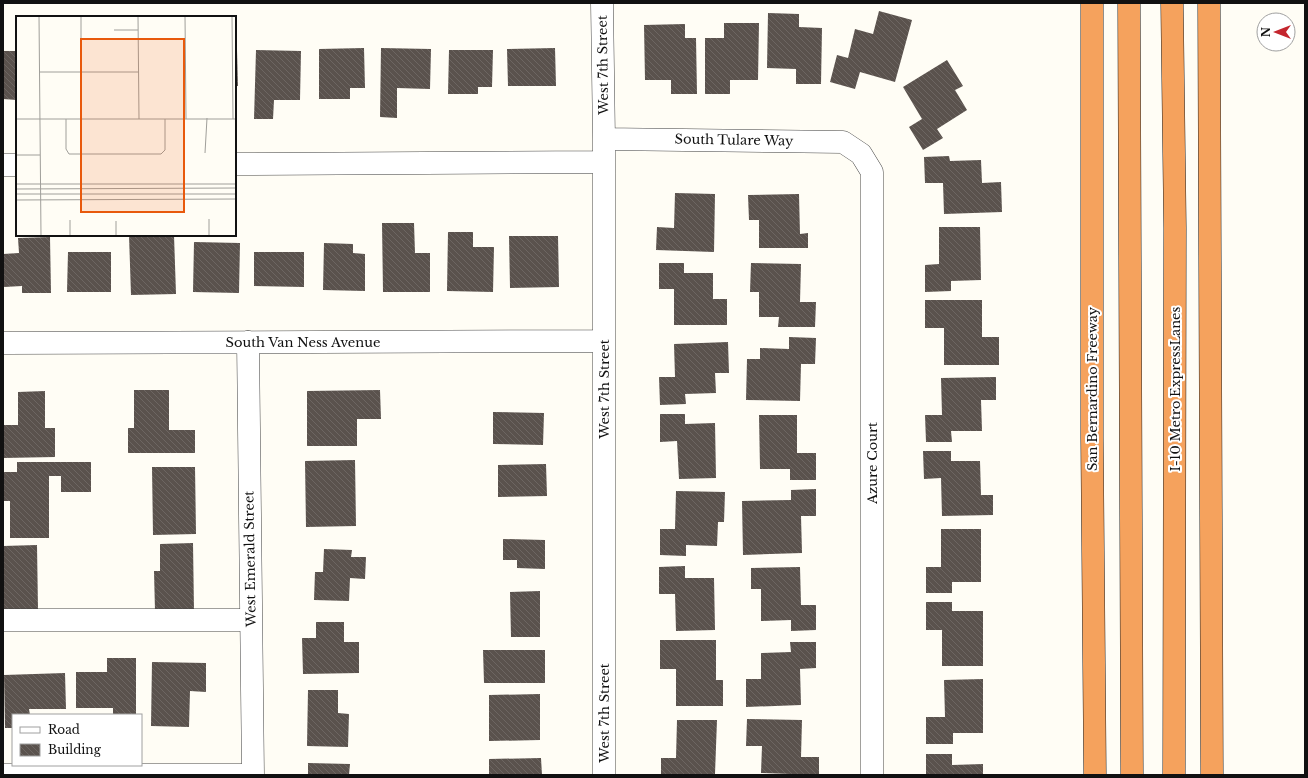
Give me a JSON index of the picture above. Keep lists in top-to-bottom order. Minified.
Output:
{"streets":{"highway":["San Bernardino Freeway","I-10 Metro ExpressLanes"],"street":["West 7th Street","South Tulare Way","South Van Ness Avenue","Azure Court","West Emerald Street"]},"crossings":[["West 7th Street","South Tulare Way"],["West 7th Street","South Van Ness Avenue"],["South Tulare Way","Azure Court"],["South Van Ness Avenue","West Emerald Street"]],"legend":["Road","Building"],"north":"left"}
